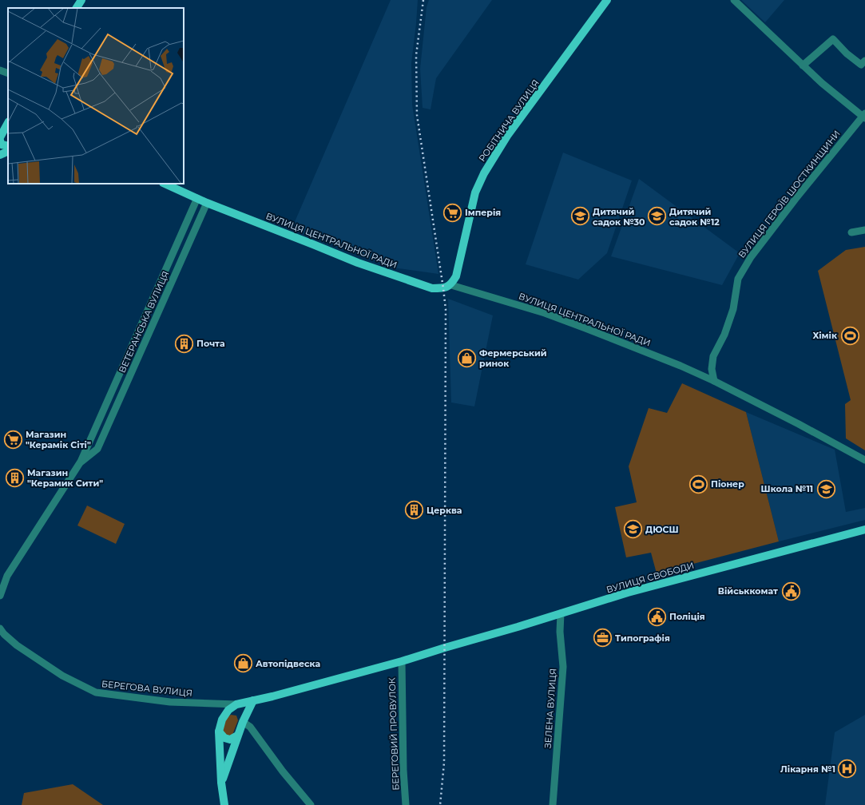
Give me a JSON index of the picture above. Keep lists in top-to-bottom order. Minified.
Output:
{"streets":{"main road":["РОБІТНИЧА ВУЛИЦЯ","ВУЛИЦЯ ЦЕНТРАЛЬНОЇ РАДИ","ВУЛИЦЯ СВОБОДИ","БЕРЕГОВА ВУЛИЦЯ"],"street":["ВУЛИЦЯ ГЕРОЇВ ШОСТКИНЩИНИ","ВЕТЕРАНСЬКА ВУЛИЦЯ","ЗЕЛЕНА ВУЛИЦЯ","БЕРЕГОВИЙ ПРОВУЛОК"]},"crossings":[["РОБІТНИЧА ВУЛИЦЯ","ВУЛИЦЯ ЦЕНТРАЛЬНОЇ РАДИ"],["ВУЛИЦЯ ГЕРОЇВ ШОСТКИНЩИНИ","ВУЛИЦЯ ЦЕНТРАЛЬНОЇ РАДИ"],["ВУЛИЦЯ ЦЕНТРАЛЬНОЇ РАДИ","ВЕТЕРАНСЬКА ВУЛИЦЯ"],["ВУЛИЦЯ СВОБОДИ","БЕРЕГОВА ВУЛИЦЯ"],["ВУЛИЦЯ СВОБОДИ","ЗЕЛЕНА ВУЛИЦЯ"],["БЕРЕГОВА ВУЛИЦЯ","БЕРЕГОВИЙ ПРОВУЛОК"]],"places":{"supermarket":["Імперія","Магазин \"Керамік Сіті\""],"school or university":["Дитячий садок №30","Дитячий садок №12","Школа №11","ДЮСШ"],"sports":["Хімік","Піонер"],"building":["Почта","Магазин \"Керамик Сити\"","Церква"],"shop":["Фермерський ринок","Автопідвеска"],"public building":["Військкомат","Поліція"],"office":["Типографія"],"hospital":["Лікарня №1"]}}
